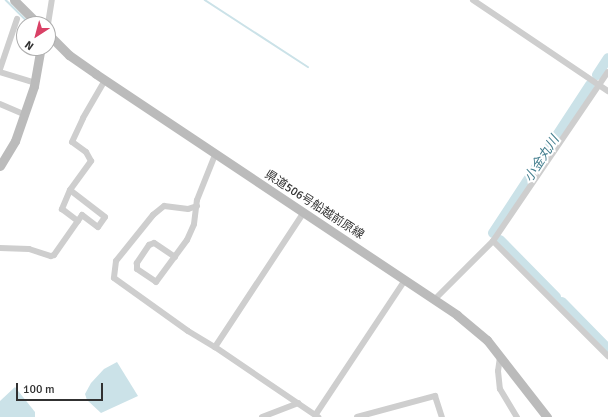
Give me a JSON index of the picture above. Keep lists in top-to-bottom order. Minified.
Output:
{"streets":{"main road":["県道506号船越前原線"]},"water":["小金丸川"],"scale_bar":"100 m","north":"bottom left"}
